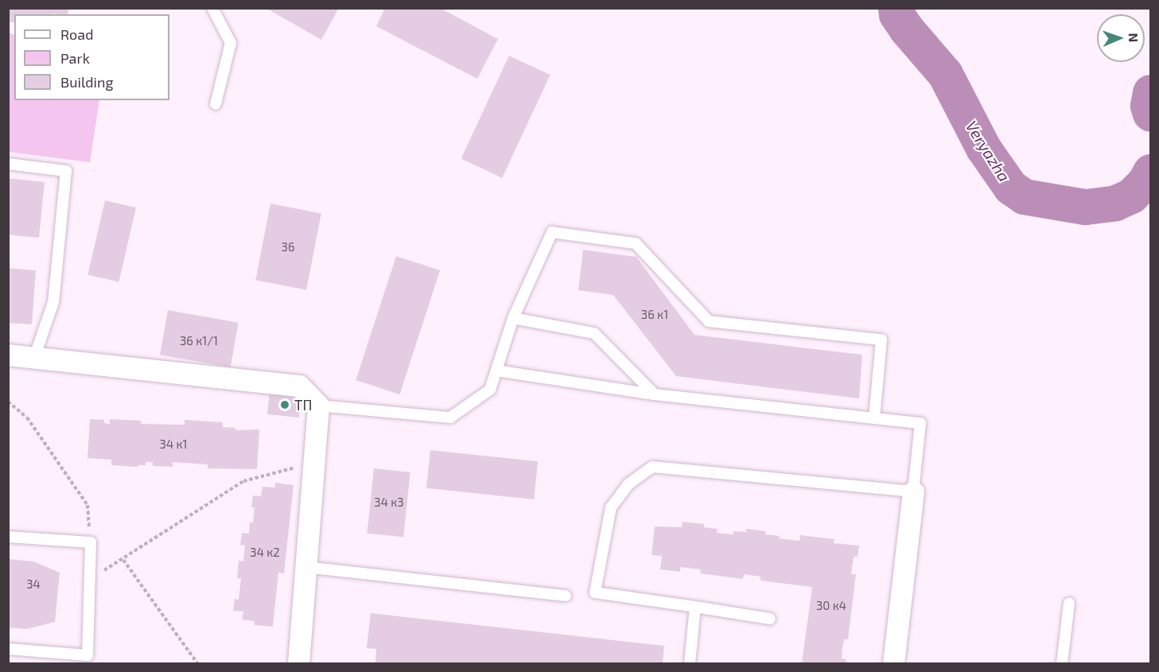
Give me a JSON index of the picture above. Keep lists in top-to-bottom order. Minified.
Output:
{"water":["Veryazha"],"places":["ТП"],"house_numbers":["36","36 к1","36 к1/1","34 к1","34 к3","34 к2","34","30 к4"],"legend":["Road","Park","Building"],"north":"right"}
